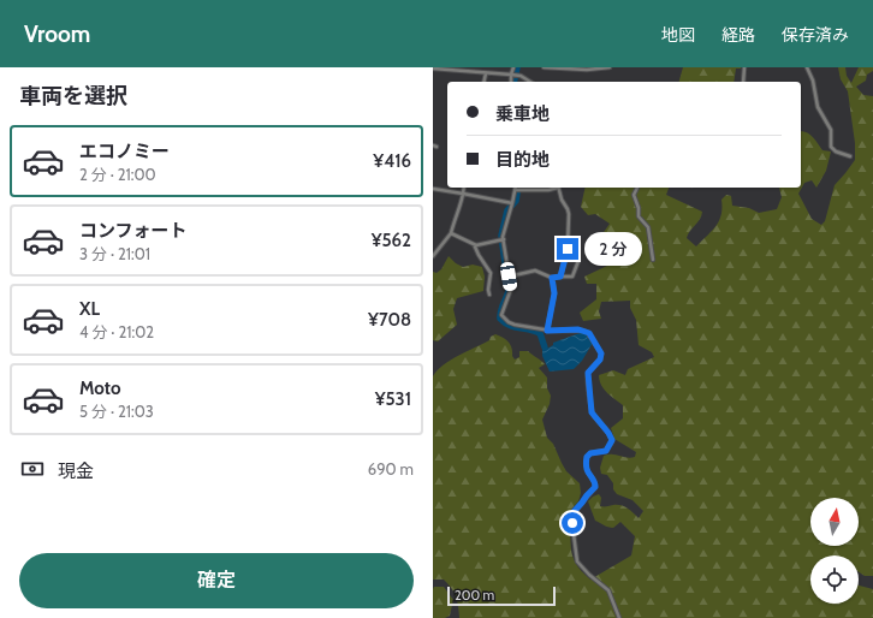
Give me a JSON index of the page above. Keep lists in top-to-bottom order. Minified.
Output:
{"scale_bar":"200 m","north":"top","page":{"header":"Vroom","nav":["地図","経路","保存済み"],"heading":"車両を選択","banner":["乗車地","目的地"],"list":[{"name":"エコノミー","note":"2 分 · 21:00","value":"¥416"},{"name":"コンフォート","note":"3 分 · 21:01","value":"¥562"},{"name":"XL","note":"4 分 · 21:02","value":"¥708"},{"name":"Moto","note":"5 分 · 21:03","value":"¥531"}],"bubble":"2 分","pay":["現金","690 m"],"buttons":"確定","scale":"200 m"}}
